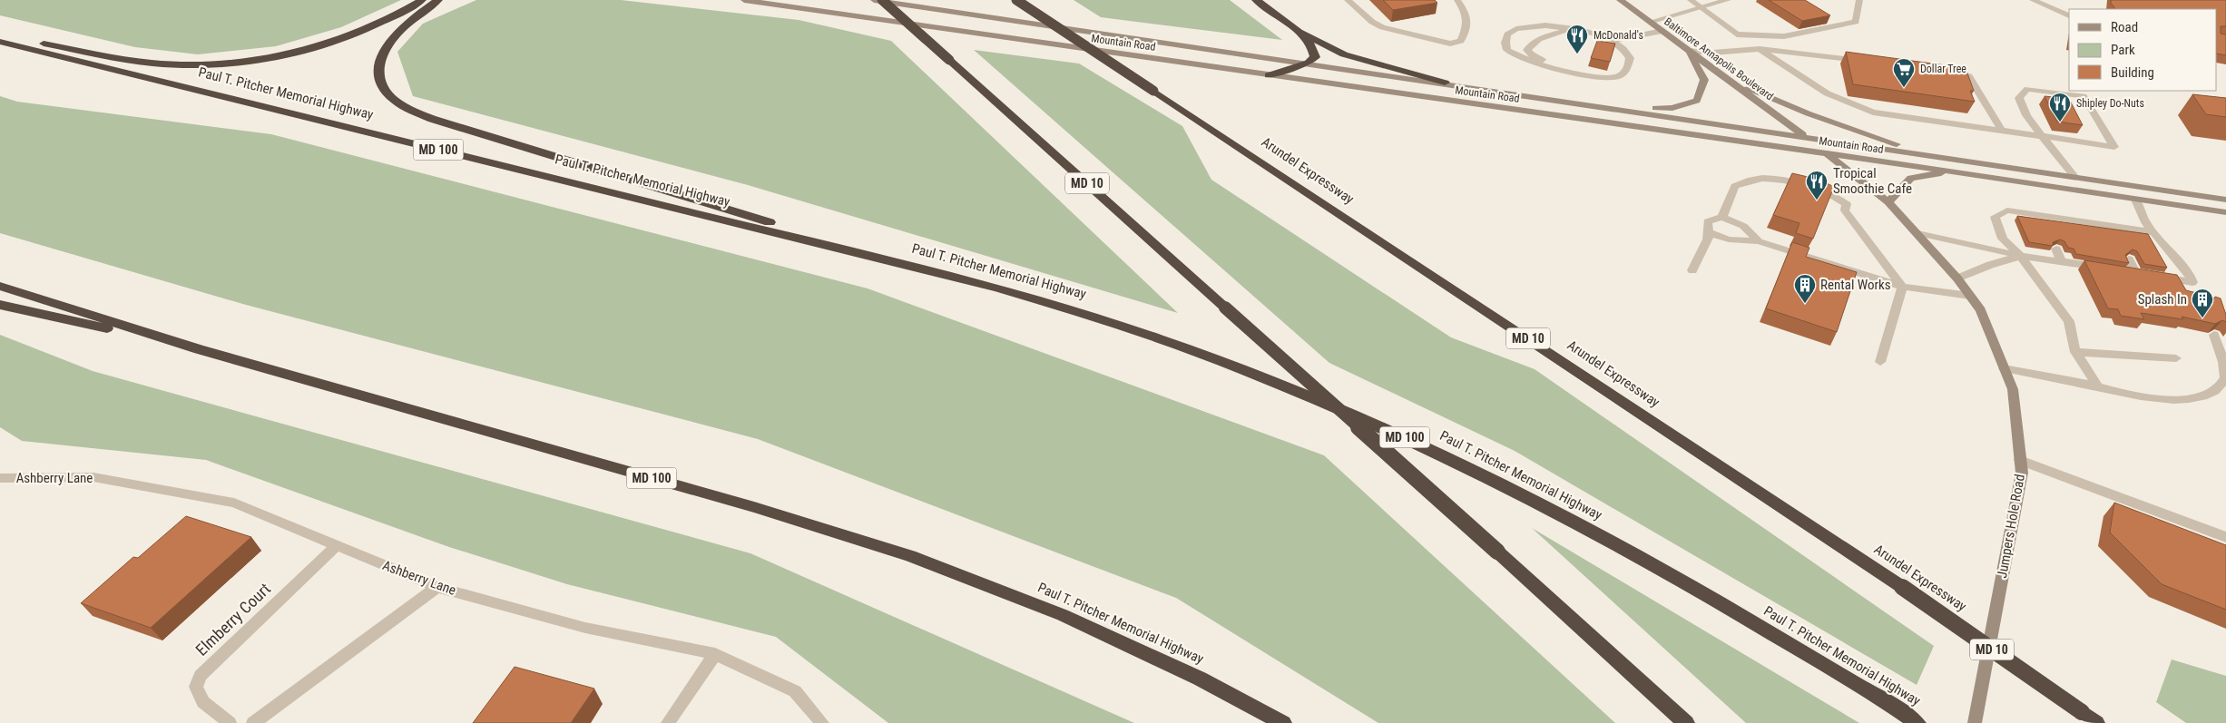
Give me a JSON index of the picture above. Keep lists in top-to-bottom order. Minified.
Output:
{"streets":{"highway":["Paul T. Pitcher Memorial Highway","MD 100","Arundel Expressway","MD 10"],"main road":["Mountain Road","Baltimore Annapolis Boulevard","Jumpers Hole Road"],"street":["Ashberry Lane","Elmberry Court"]},"crossings":[["Mountain Road","Baltimore Annapolis Boulevard"],["Mountain Road","Jumpers Hole Road"],["Baltimore Annapolis Boulevard","Jumpers Hole Road"],["Ashberry Lane","Elmberry Court"]],"places":{"restaurant":["McDonald's","Shipley Do-Nuts","Tropical Smoothie Cafe"],"supermarket":["Dollar Tree"],"building":["Rental Works","Splash In"]},"legend":["Road","Park","Building"]}
